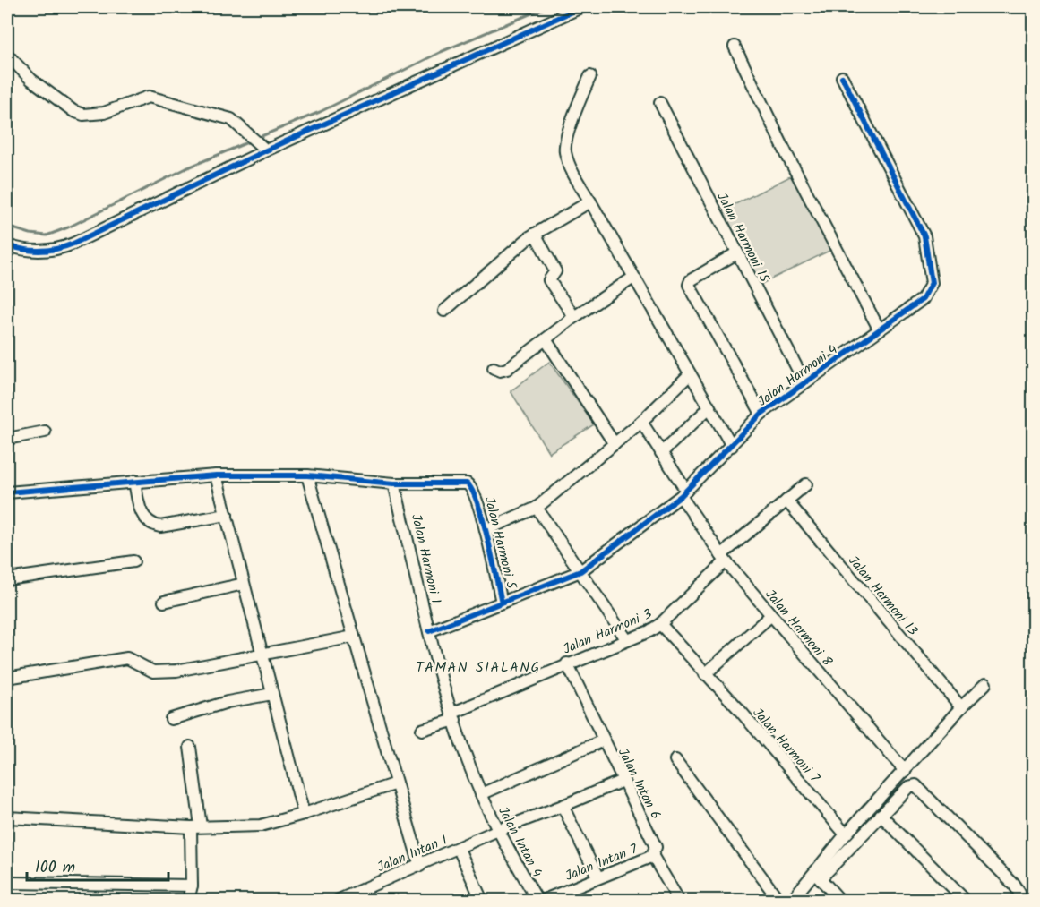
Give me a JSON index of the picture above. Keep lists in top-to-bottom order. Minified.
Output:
{"streets":{"street":["Jalan Harmoni 15","Jalan Harmoni 4","Jalan Harmoni 5","Jalan Harmoni 1","Jalan Harmoni 13","Jalan Harmoni 8","Jalan Harmoni 3","Jalan Harmoni 7","Jalan Intan 6","Jalan Intan 4","Jalan Intan 1","Jalan Intan 7"]},"crossings":[["Jalan Harmoni 15","Jalan Harmoni 4"],["Jalan Harmoni 4","Jalan Harmoni 5"],["Jalan Harmoni 4","Jalan Harmoni 1"],["Jalan Harmoni 4","Jalan Harmoni 8"],["Jalan Harmoni 5","Jalan Harmoni 1"],["Jalan Harmoni 1","Jalan Harmoni 3"],["Jalan Harmoni 1","Jalan Intan 4"],["Jalan Harmoni 13","Jalan Harmoni 3"],["Jalan Harmoni 8","Jalan Harmoni 3"],["Jalan Harmoni 3","Jalan Harmoni 7"],["Jalan Harmoni 3","Jalan Intan 6"],["Jalan Intan 6","Jalan Intan 1"],["Jalan Intan 6","Jalan Intan 7"],["Jalan Intan 4","Jalan Intan 1"]],"districts":["TAMAN SIALANG"],"scale_bar":"100 m"}
